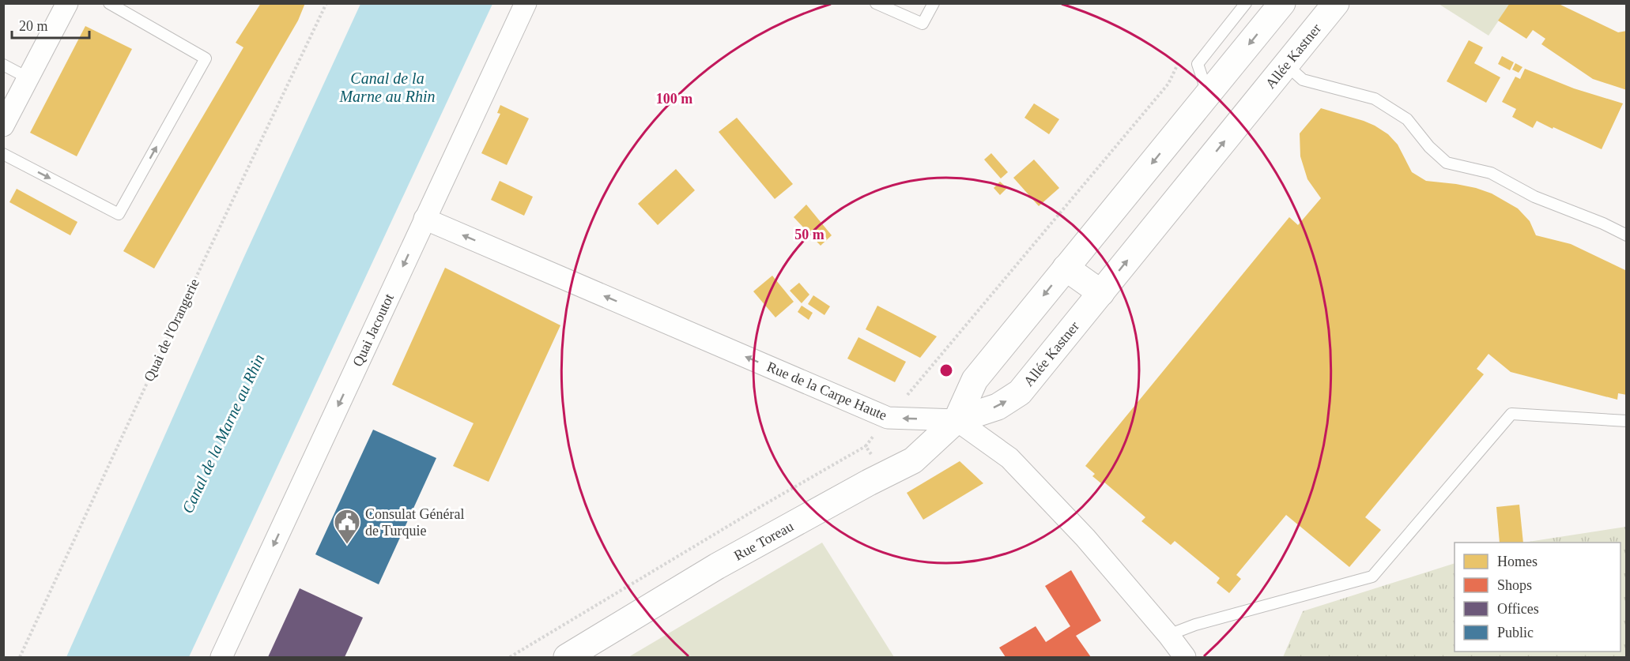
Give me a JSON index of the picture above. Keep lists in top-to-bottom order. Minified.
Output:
{"streets":{"main road":["Allée Kastner","Rue Toreau"],"street":["Quai Jacoutot","Rue de la Carpe Haute"],"path":["Quai de l'Orangerie"]},"crossings":[["Allée Kastner","Rue de la Carpe Haute"],["Allée Kastner","Rue Toreau"],["Quai Jacoutot","Rue de la Carpe Haute"],["Rue de la Carpe Haute","Rue Toreau"]],"one_way":["Quai Jacoutot","Rue de la Carpe Haute"],"water":["Canal de la Marne au Rhin"],"places":{"public building":["Consulat Général de Turquie"]},"legend":["Homes","Shops","Offices","Public"],"scale_bar":"20 m","rings":["100 m","50 m"]}
